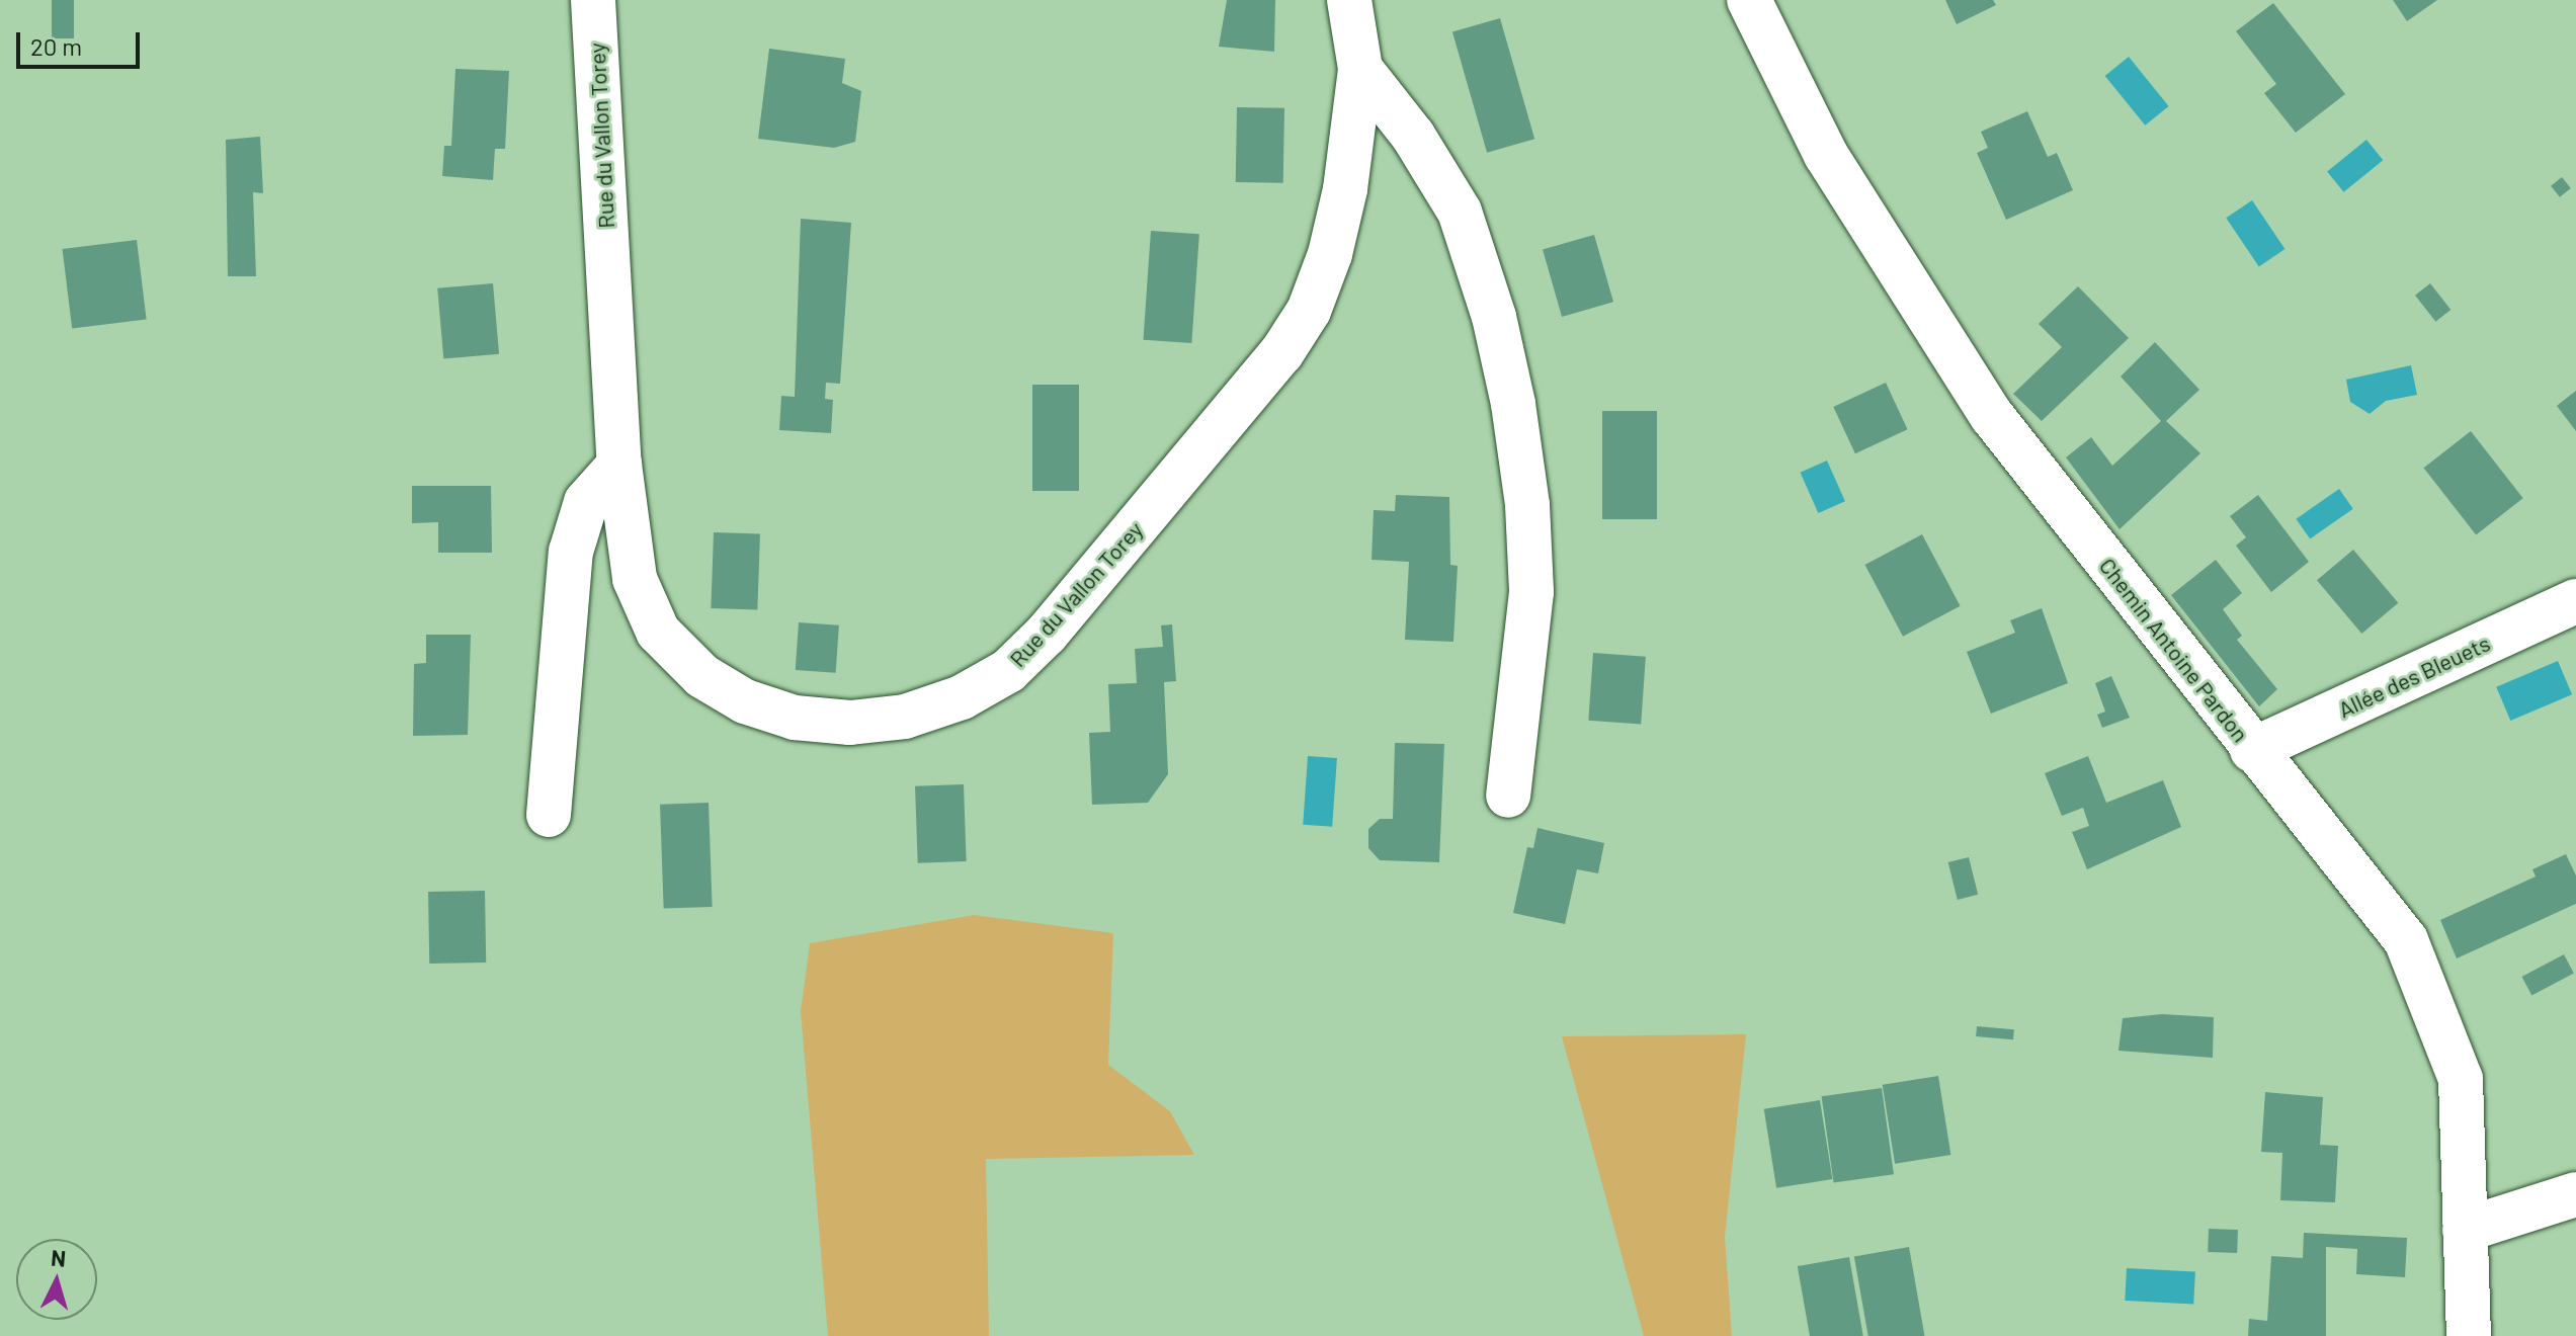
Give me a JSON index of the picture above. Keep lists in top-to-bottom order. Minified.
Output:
{"streets":{"street":["Rue du Vallon Torey","Chemin Antoine Pardon","Allée des Bleuets"]},"crossings":[["Chemin Antoine Pardon","Allée des Bleuets"]],"scale_bar":"20 m","north":"top"}
